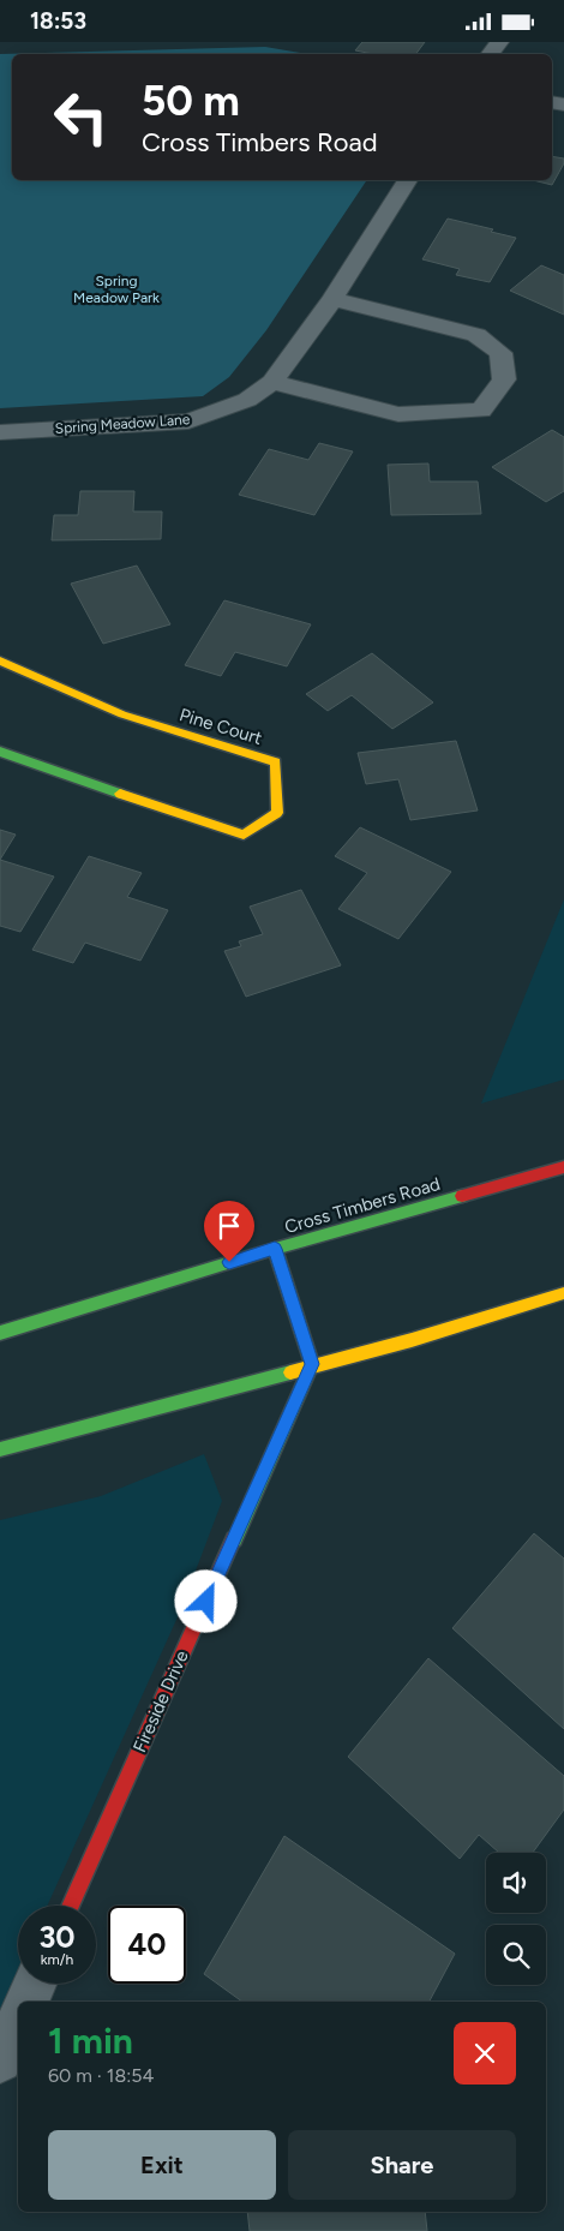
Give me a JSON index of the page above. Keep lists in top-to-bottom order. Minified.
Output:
{"streets":{"street":["Spring Meadow Lane","Pine Court","Cross Timbers Road","Fireside Drive"]},"parks":["Spring Meadow Park"],"page":{"status":"18:53","turn":["50 m","Cross Timbers Road"],"speed":"30 km/h","limit":"40","heading":["1 min","60 m · 18:54"],"buttons":["Exit","Share"]}}
